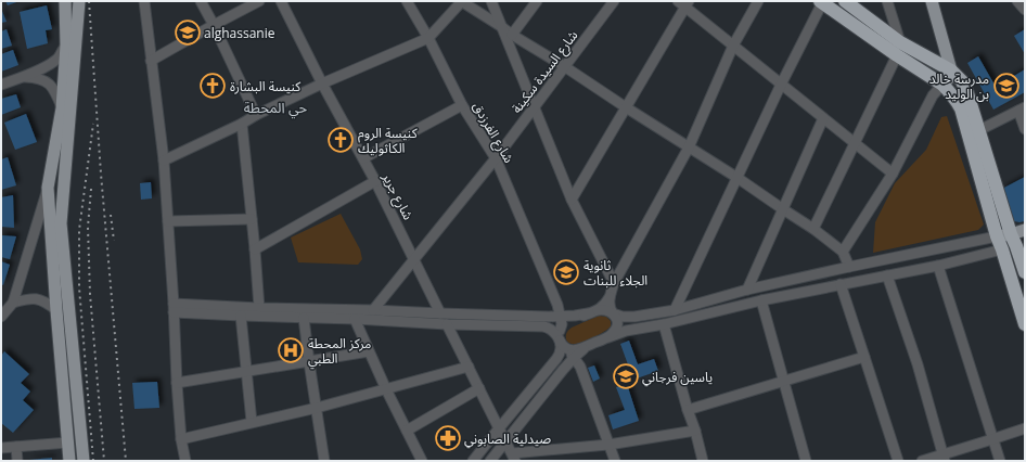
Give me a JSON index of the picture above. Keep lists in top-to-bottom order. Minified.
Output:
{"streets":{"street":["شارع السيدة سكينة","شارع الفرزدق","شارع جرير"]},"crossings":[["شارع السيدة سكينة","شارع الفرزدق"],["شارع السيدة سكينة","شارع جرير"]],"districts":["حي المحطة"],"places":{"school or university":["alghassanie","مدرسة خالد بن الوليد","ثانوية الجلاء للبنات","ياسين فرجاني"],"church":["كنيسة البشارة","كنيسة الروم الكاثوليك"],"hospital":["مركز المحطة الطبي"],"pharmacy":["صيدلية الصابوني"]}}
